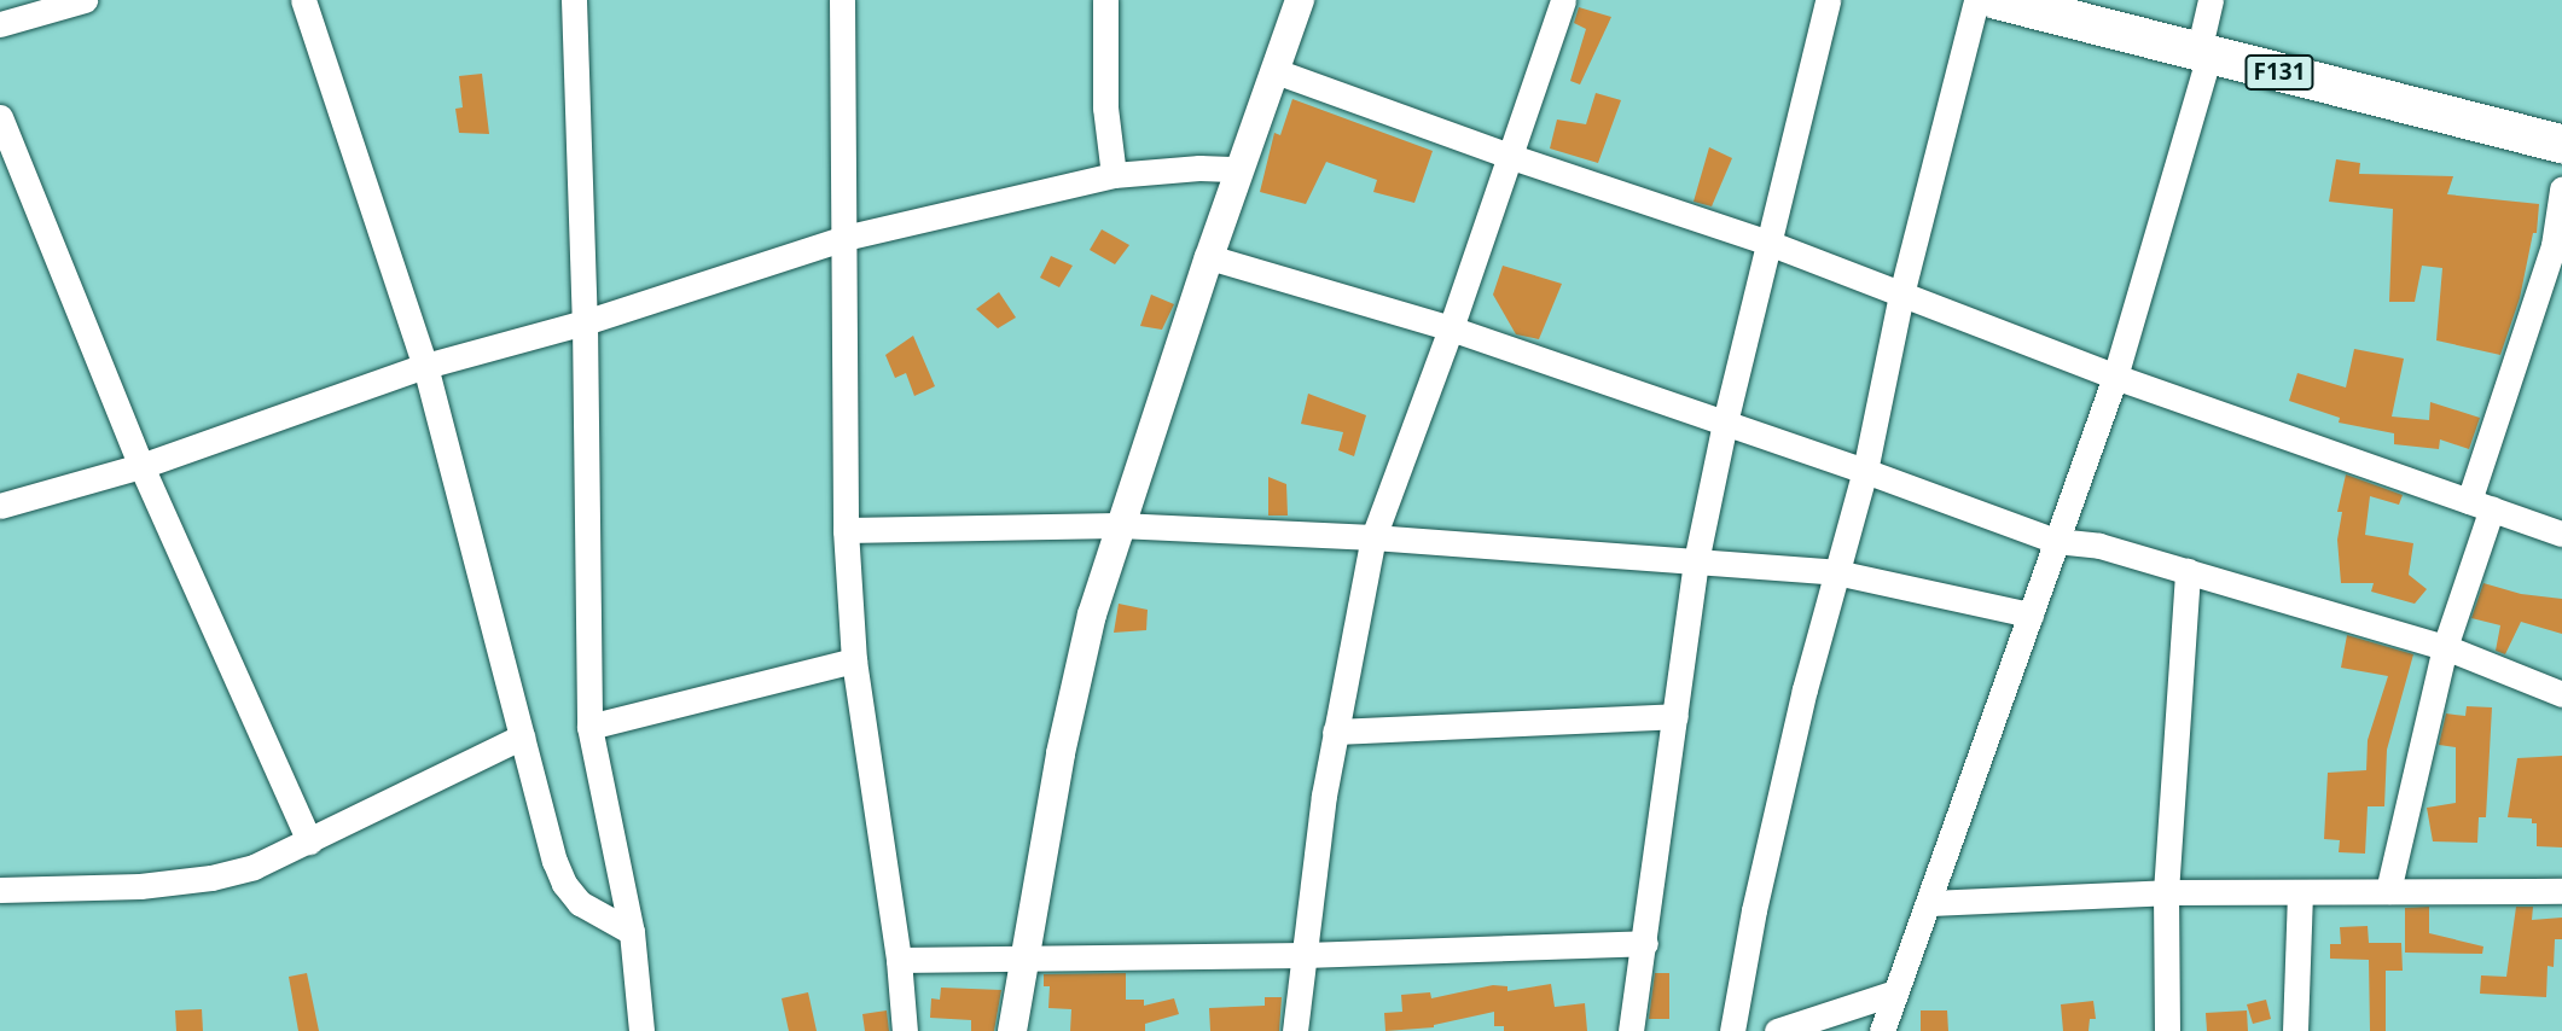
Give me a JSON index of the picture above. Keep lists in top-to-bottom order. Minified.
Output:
{"streets":{"main road":["F131"]}}
